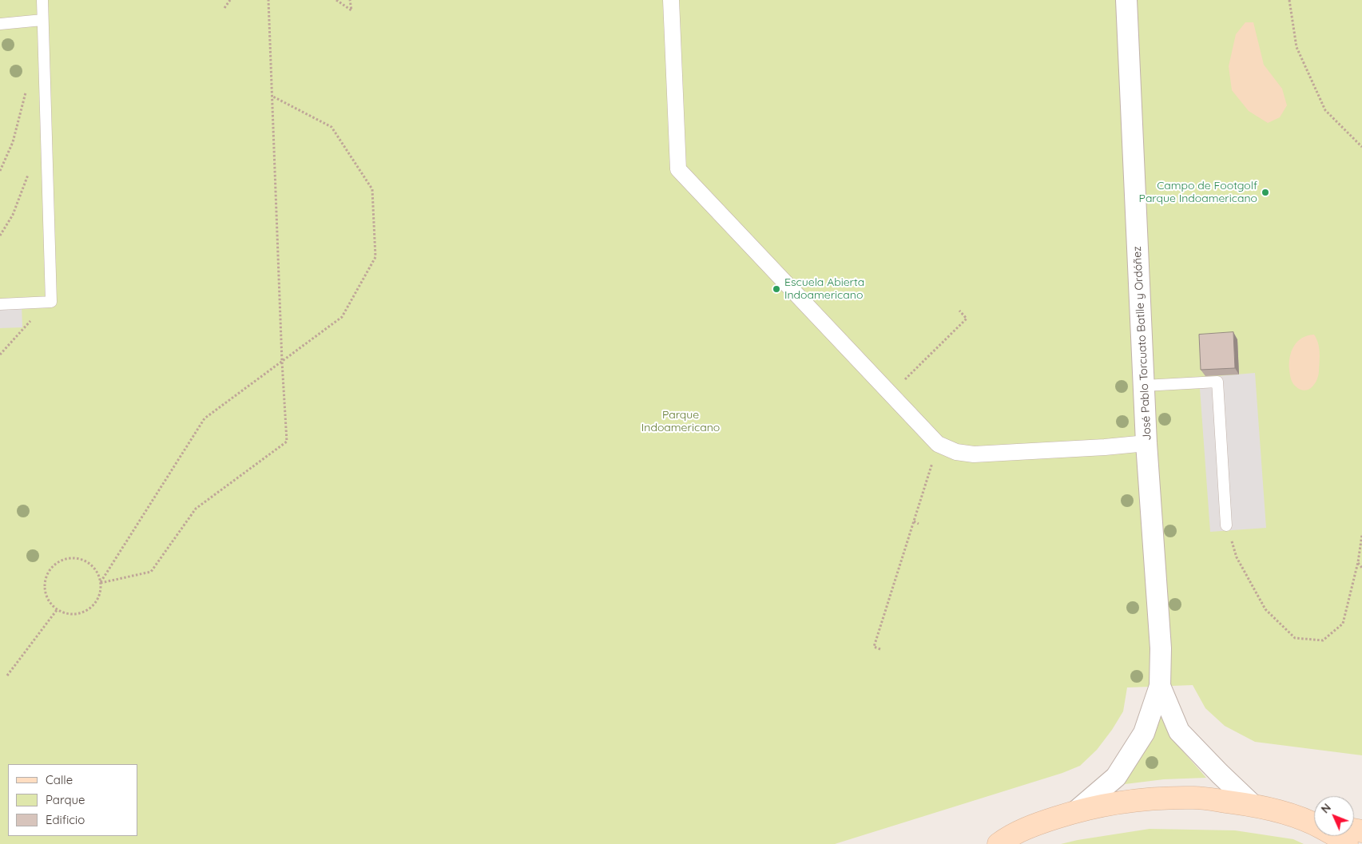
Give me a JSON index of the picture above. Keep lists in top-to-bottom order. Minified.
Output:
{"streets":{"street":["José Pablo Torcuato Batlle y Ordóñez"]},"parks":["Parque Indoamericano"],"places":["Campo de Footgolf Parque Indoamericano","Escuela Abierta Indoamericano"],"legend":["Calle","Parque","Edificio"],"north":"top left"}
